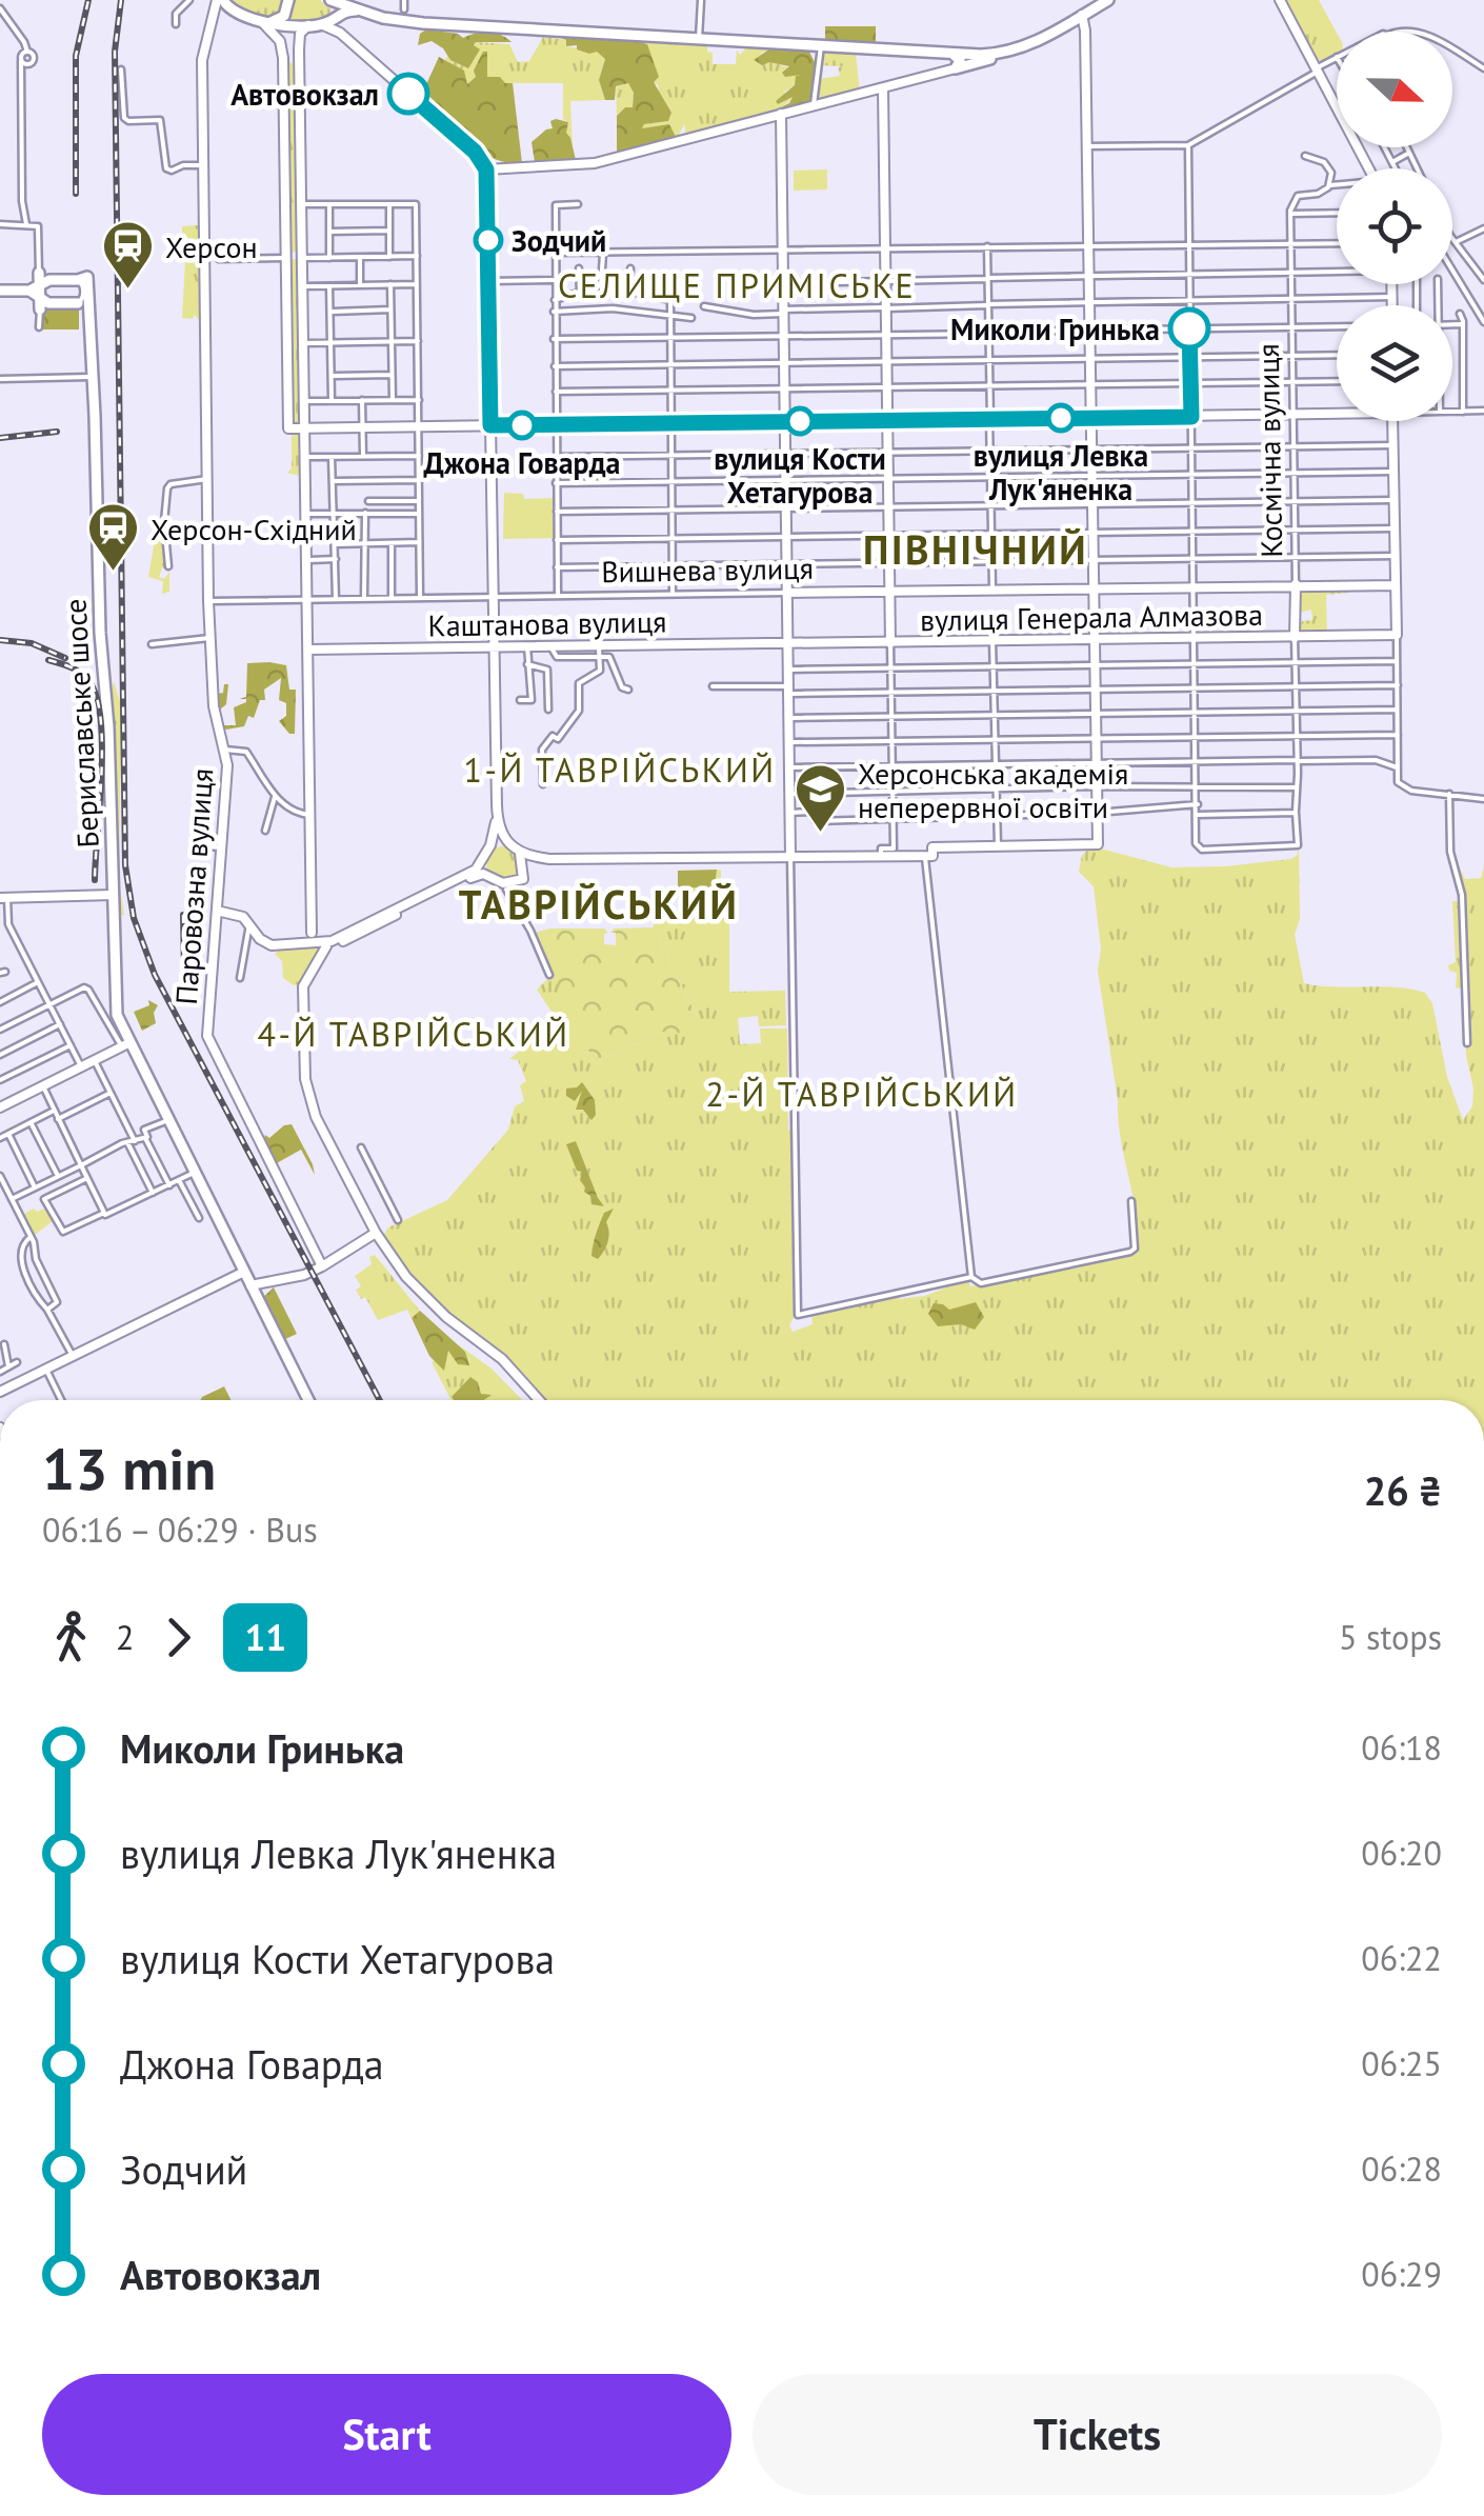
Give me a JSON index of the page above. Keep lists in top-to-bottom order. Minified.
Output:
{"streets":{"main road":["Бериславське шосе"],"street":["Космічна вулиця","Вишнева вулиця","вулиця Генерала Алмазова","Каштанова вулиця","Паровозна вулиця"]},"crossings":[["Космічна вулиця","Вишнева вулиця"],["Космічна вулиця","вулиця Генерала Алмазова"],["Вишнева вулиця","Паровозна вулиця"],["вулиця Генерала Алмазова","Каштанова вулиця"]],"districts":["СЕЛИЩЕ ПРИМІСЬКЕ","ПІВНІЧНИЙ","1-Й ТАВРІЙСЬКИЙ","ТАВРІЙСЬКИЙ","4-Й ТАВРІЙСЬКИЙ","2-Й ТАВРІЙСЬКИЙ"],"places":{"other":["Автовокзал","Зодчий","Миколи Гринька","вулиця Левка Лук'яненка","вулиця Кости Хетагурова","Джона Говарда"],"station":["Херсон","Херсон-Східний"],"school or university":["Херсонська академія неперервної освіти"]},"lines":["bus line 11"],"north":"right","page":{"heading":["13 min","06:16 – 06:29 · Bus","26 ₴"],"legs":["2","11","5 stops"],"list":[{"name":"Миколи Гринька","value":"06:18"},{"name":"вулиця Левка Лук'яненка","value":"06:20"},{"name":"вулиця Кости Хетагурова","value":"06:22"},{"name":"Джона Говарда","value":"06:25"},{"name":"Зодчий","value":"06:28"},{"name":"Автовокзал","value":"06:29"}],"buttons":["Start","Tickets"]}}
